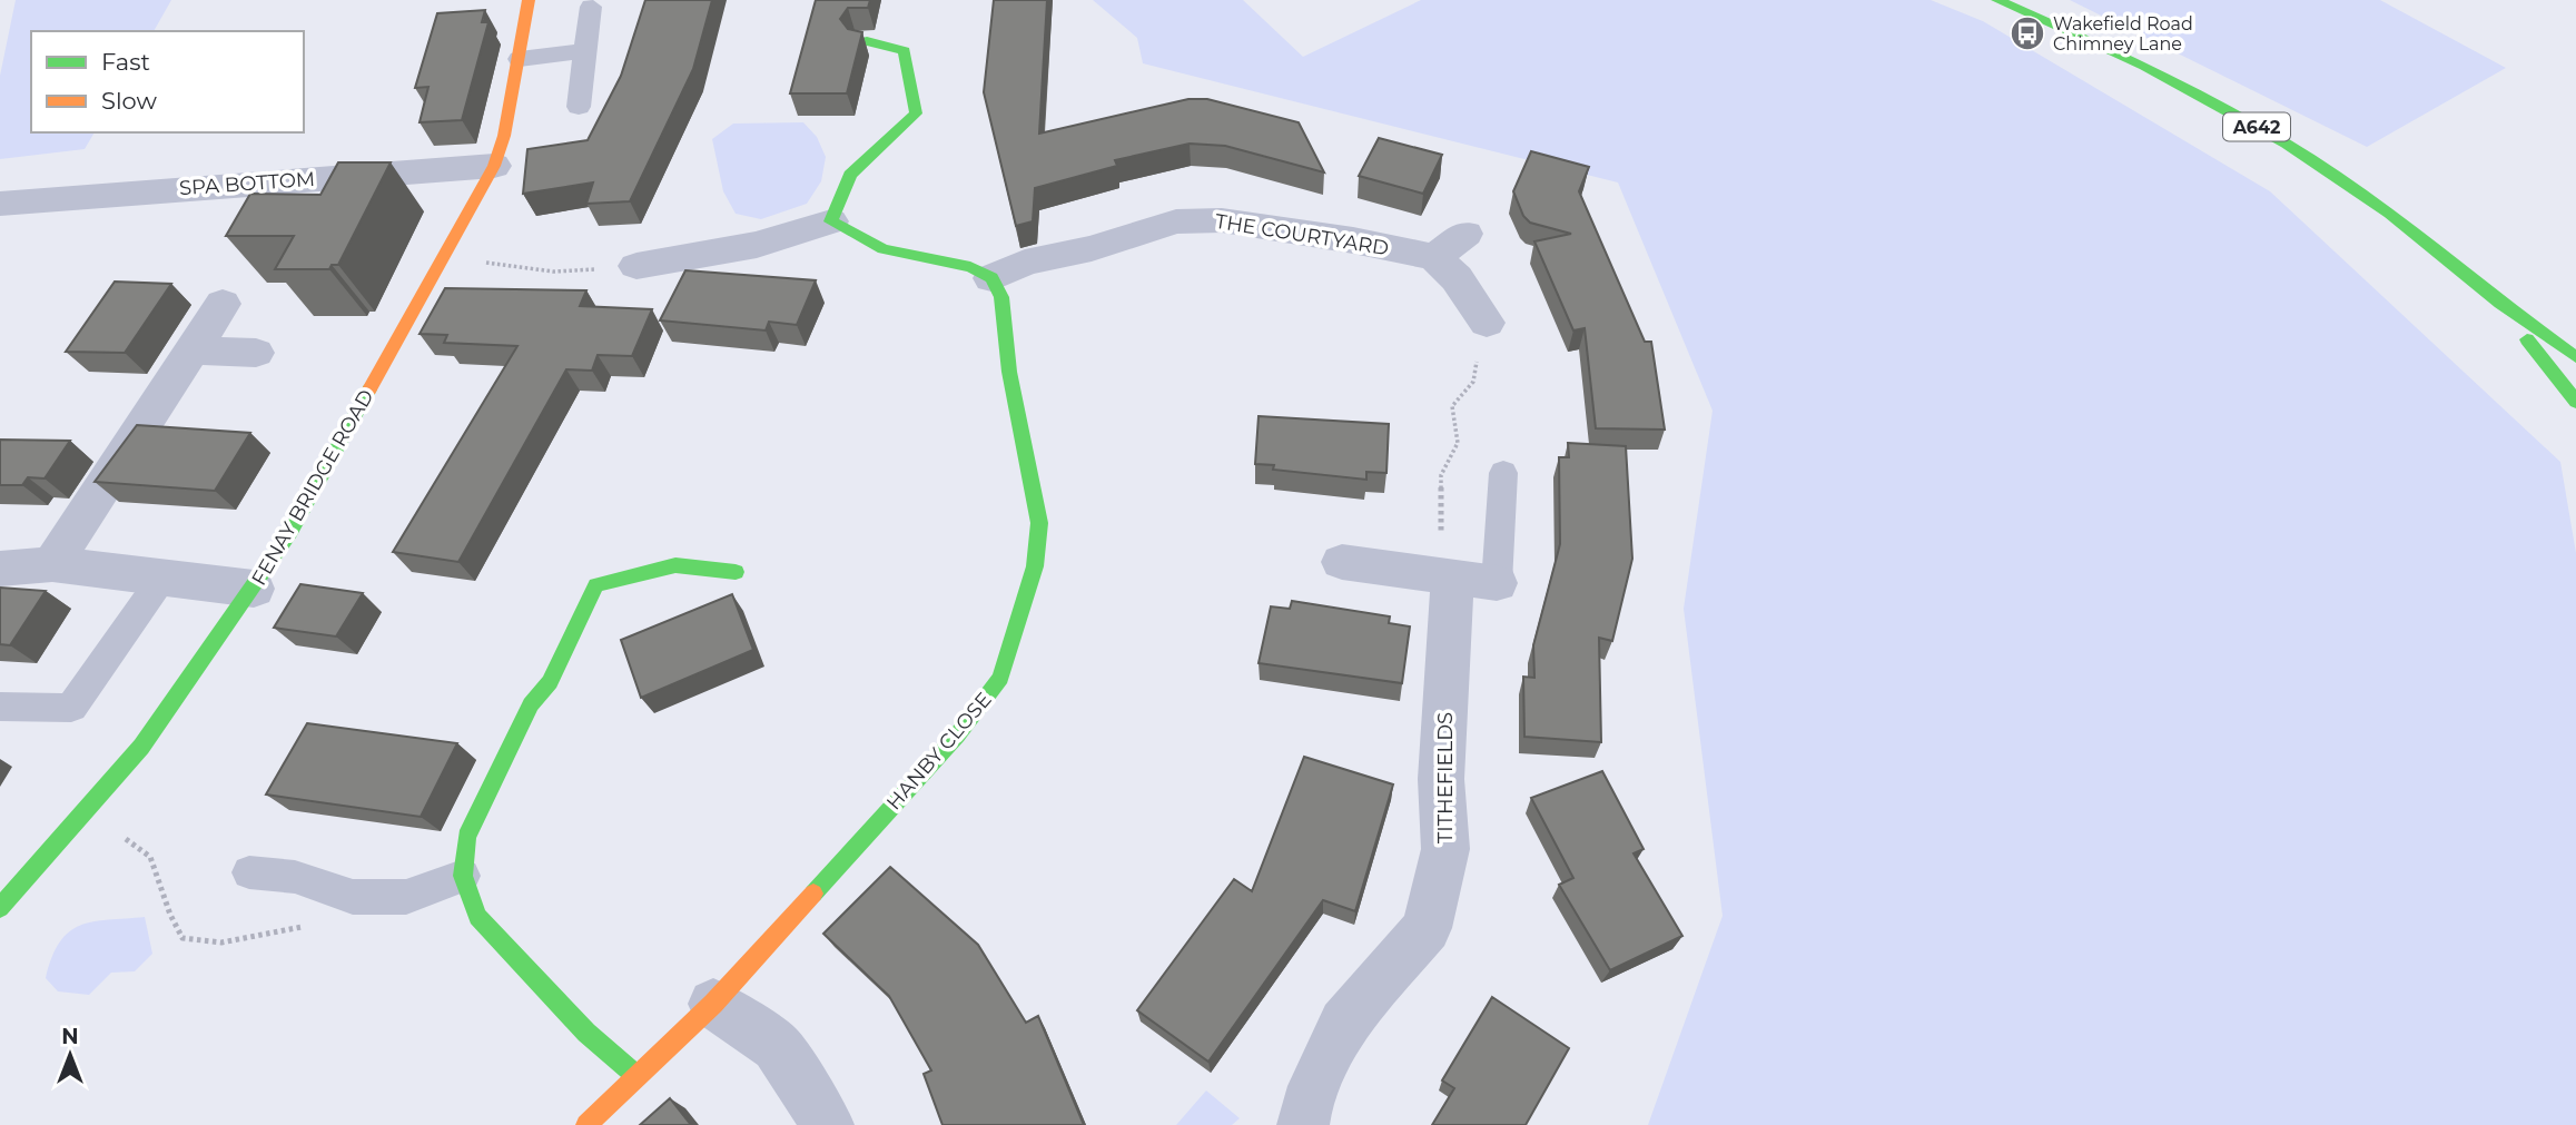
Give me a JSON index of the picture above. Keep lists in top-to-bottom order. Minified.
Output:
{"streets":{"main road":["A642","FENAY BRIDGE ROAD","HANBY CLOSE"],"street":["SPA BOTTOM","THE COURTYARD","TITHEFIELDS"]},"crossings":[["SPA BOTTOM","FENAY BRIDGE ROAD"],["THE COURTYARD","HANBY CLOSE"]],"places":{"bus stop":["Wakefield Road Chimney Lane"]},"legend":["Fast","Slow"],"north":"top"}
